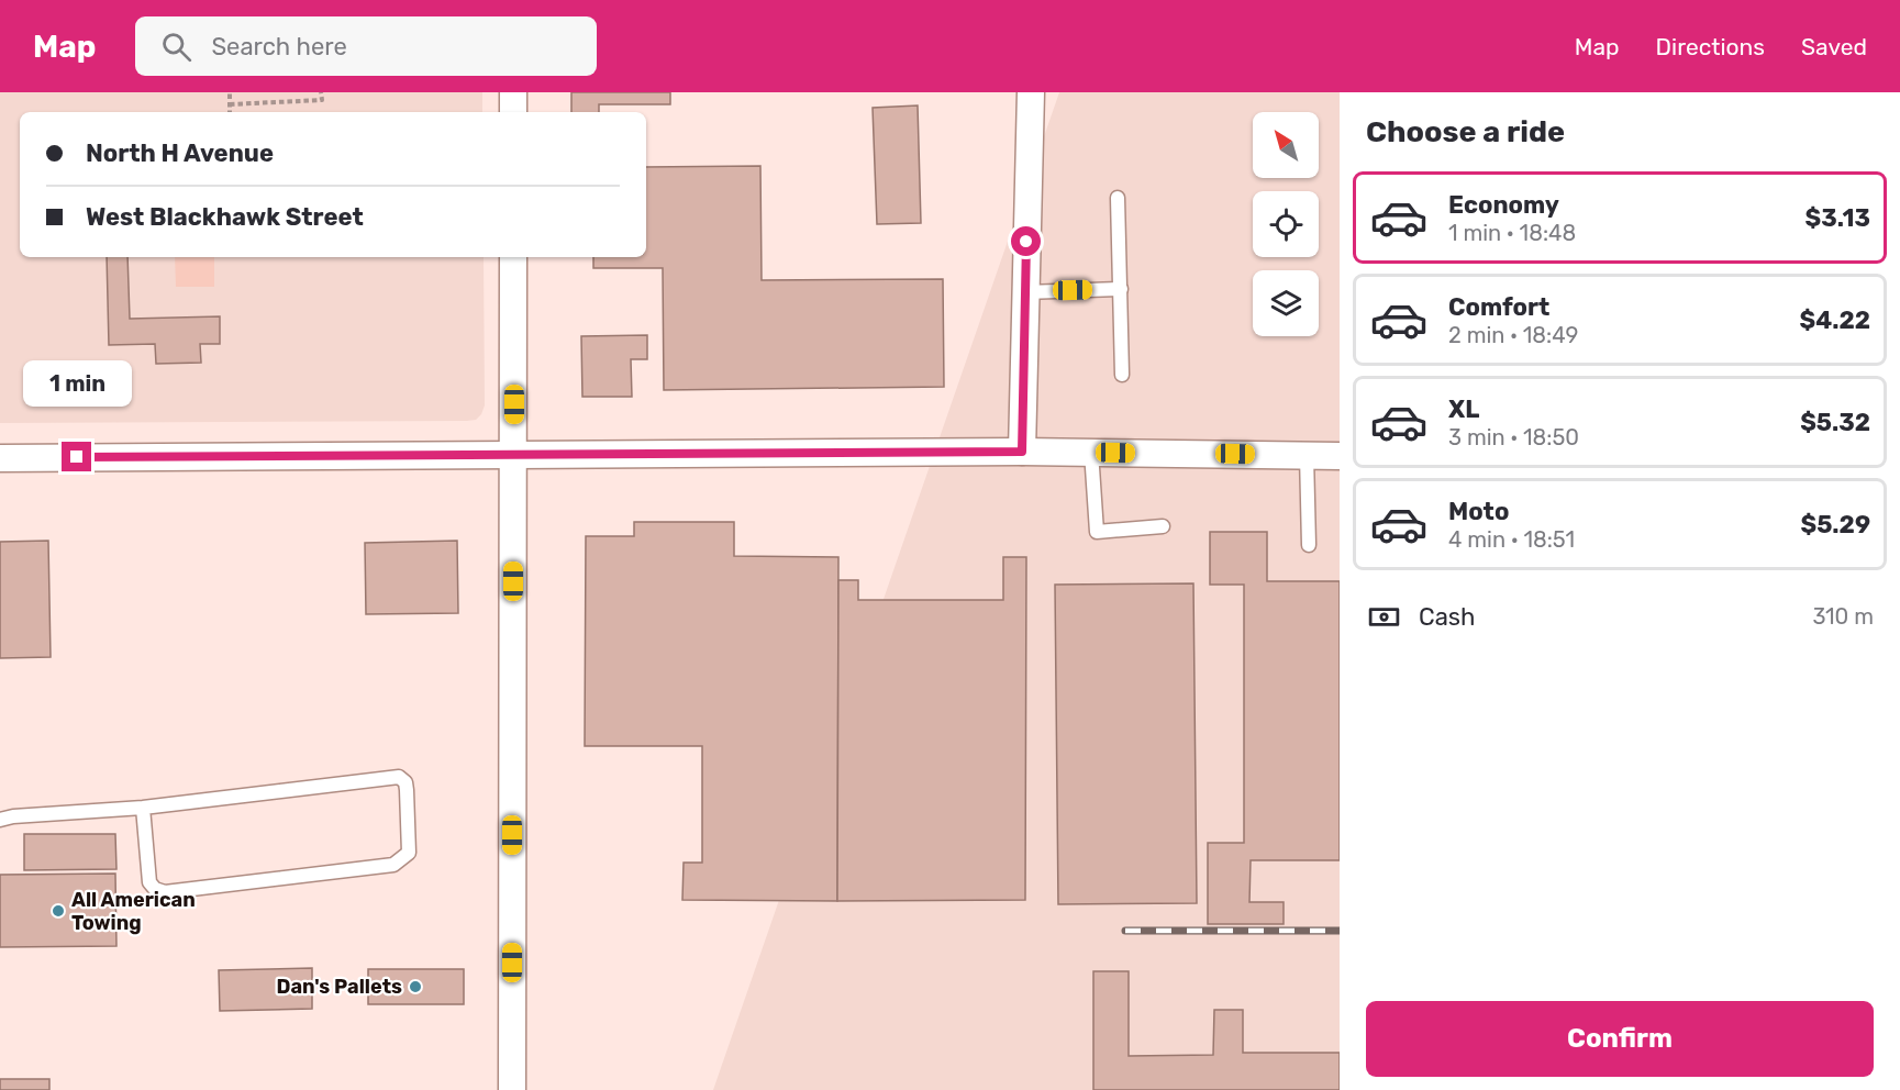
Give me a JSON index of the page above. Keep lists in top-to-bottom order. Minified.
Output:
{"places":["All American Towing","Dan's Pallets"],"north":"top left","page":{"header":"Map","search":"Search here","nav":["Map","Directions","Saved"],"heading":"Choose a ride","banner":["North H Avenue","West Blackhawk Street"],"list":[{"name":"Economy","note":"1 min · 18:48","value":"$3.13"},{"name":"Comfort","note":"2 min · 18:49","value":"$4.22"},{"name":"XL","note":"3 min · 18:50","value":"$5.32"},{"name":"Moto","note":"4 min · 18:51","value":"$5.29"}],"bubble":"1 min","pay":["Cash","310 m"],"buttons":"Confirm"}}
